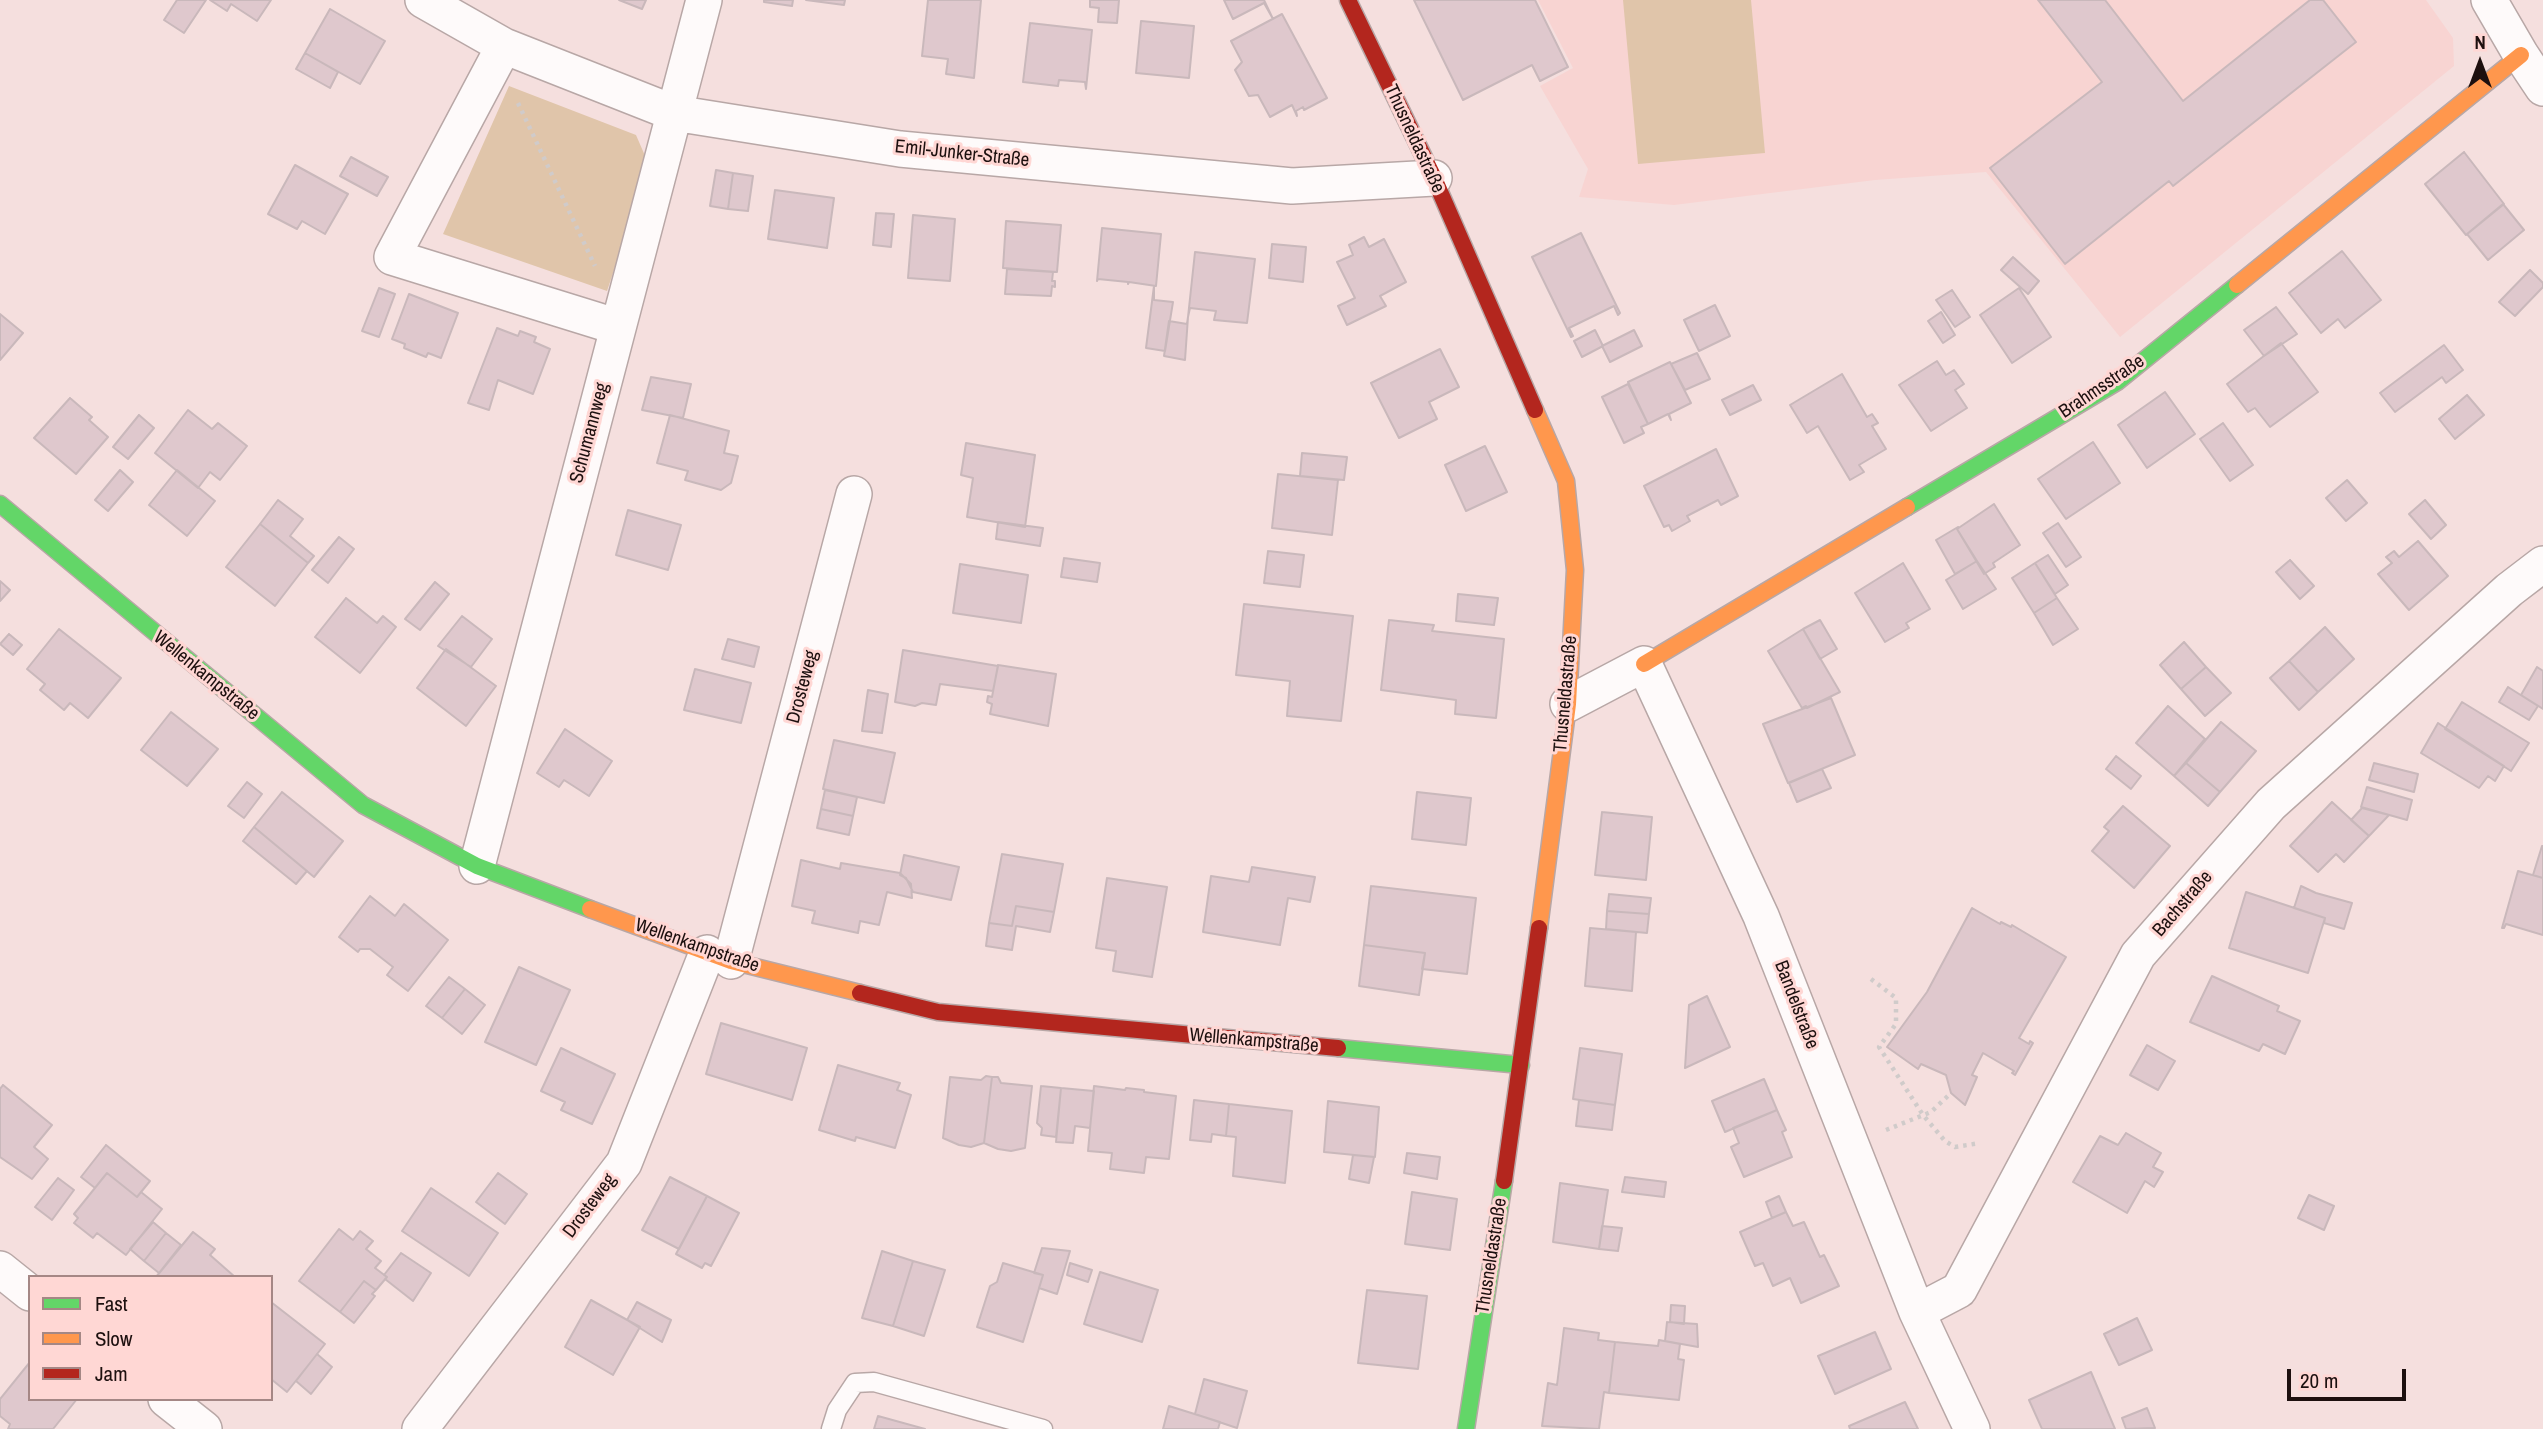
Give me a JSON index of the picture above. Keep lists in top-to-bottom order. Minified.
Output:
{"streets":{"street":["Thusneldastraße","Emil-Junker-Straße","Brahmsstraße","Schumannweg","Wellenkampstraße","Drosteweg","Bachstraße","Bandelstraße"]},"crossings":[["Thusneldastraße","Emil-Junker-Straße"],["Thusneldastraße","Wellenkampstraße"],["Emil-Junker-Straße","Schumannweg"],["Brahmsstraße","Bandelstraße"],["Schumannweg","Wellenkampstraße"],["Wellenkampstraße","Drosteweg"],["Bachstraße","Bandelstraße"]],"legend":["Fast","Slow","Jam"],"scale_bar":"20 m","north":"top"}
